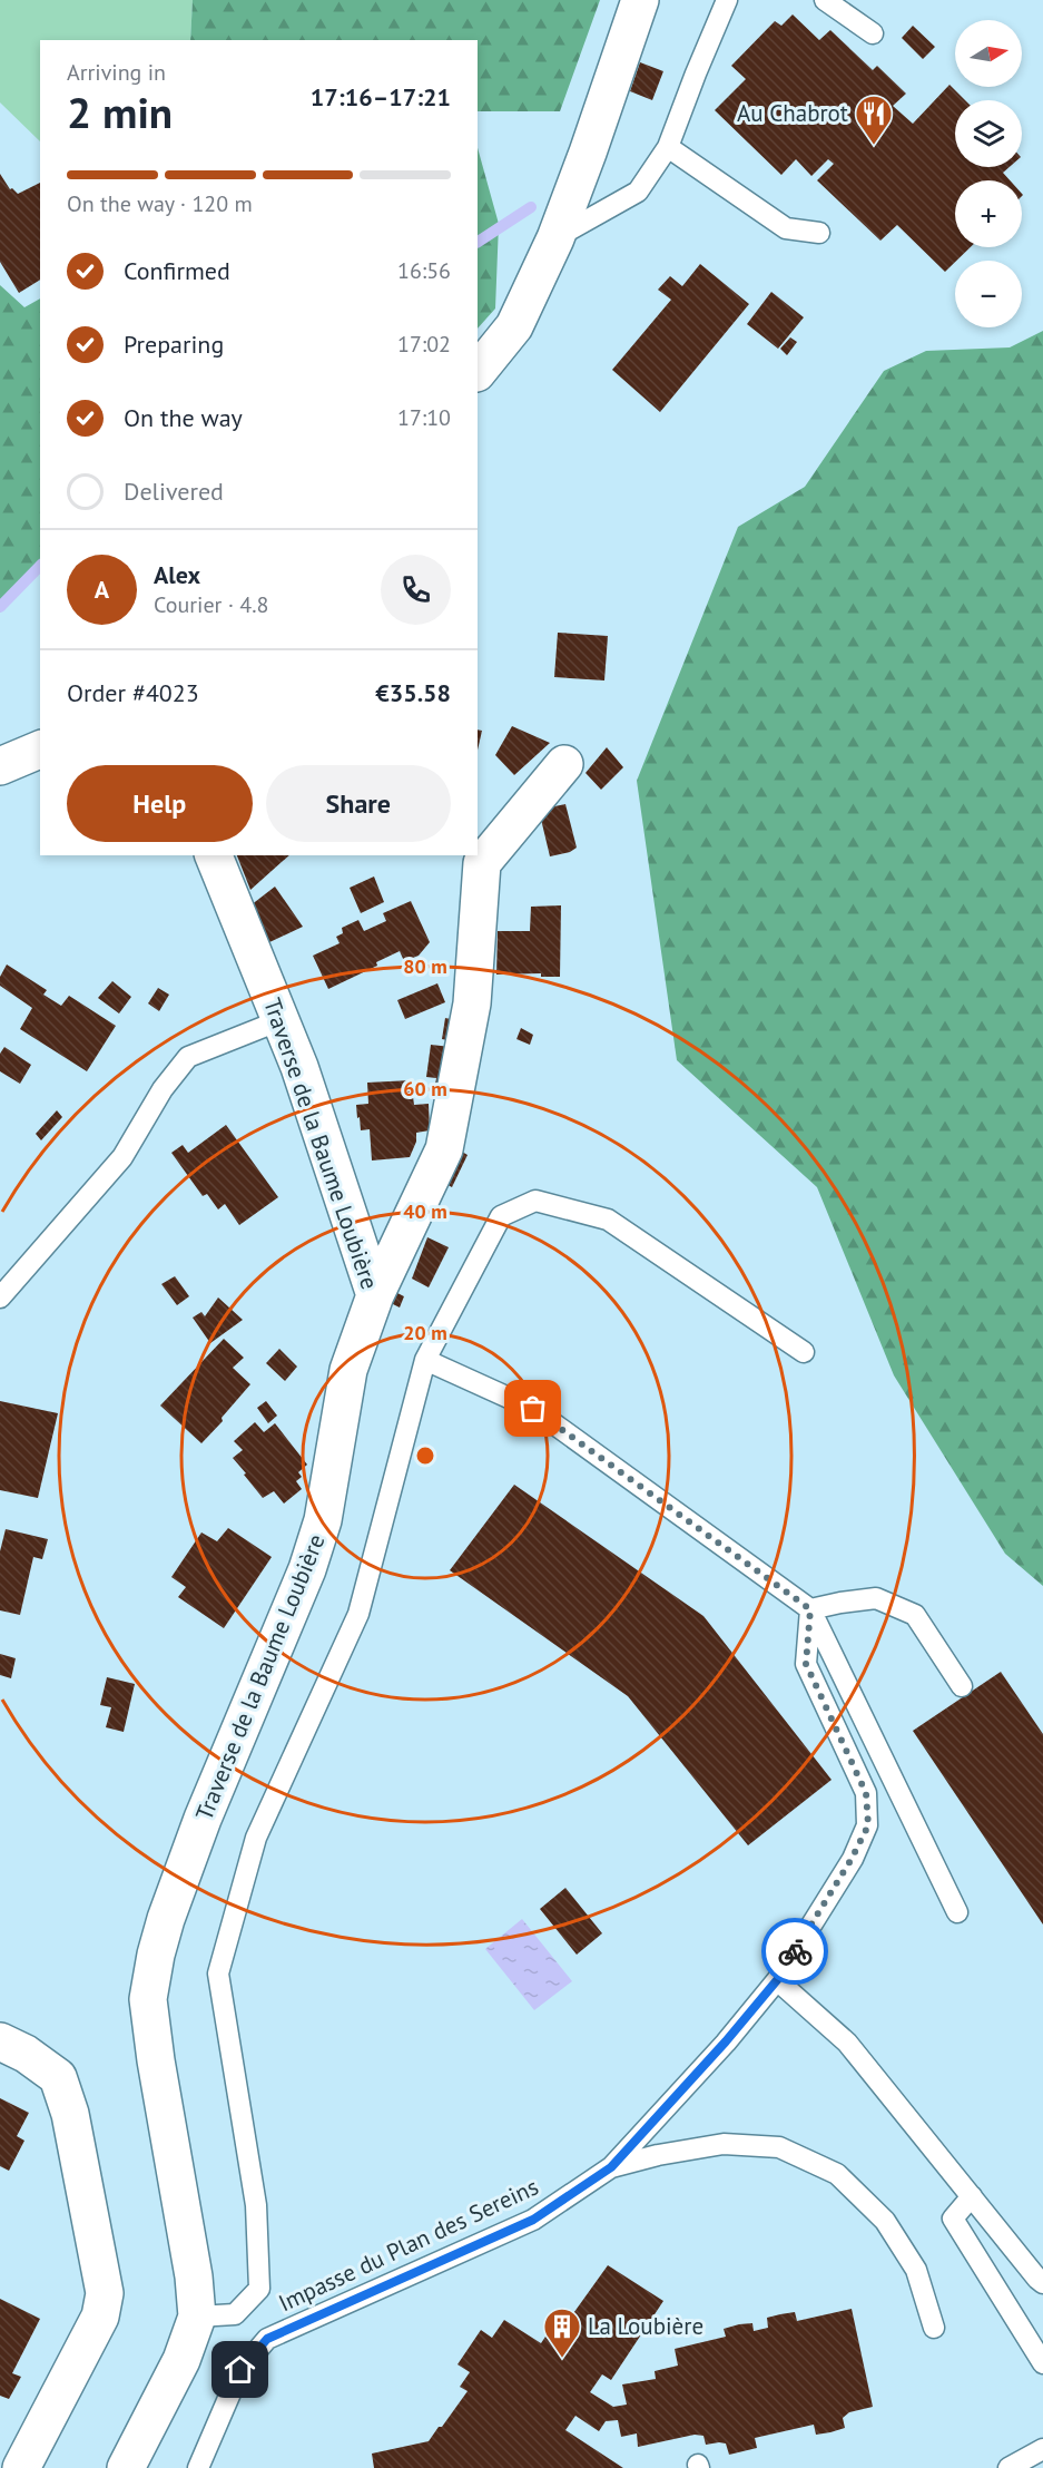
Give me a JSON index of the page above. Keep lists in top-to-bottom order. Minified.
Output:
{"streets":{"street":["Traverse de la Baume Loubière"],"lane":["Impasse du Plan des Sereins"]},"places":{"restaurant":["Au Chabrot"],"building":["La Loubière"]},"north":"right","page":{"map_buttons":["+","−"],"heading":["2 min","Arriving in","17:16–17:21"],"panel":["Alex","Courier · 4.8","Order #4023","€35.58"],"bar":"On the way · 120 m","list":[["Confirmed","16:56"],["Preparing","17:02"],["On the way","17:10"],"Delivered"],"round":"A","buttons":["Help","Share"]},"rings":["80 m","60 m","40 m","20 m"]}
